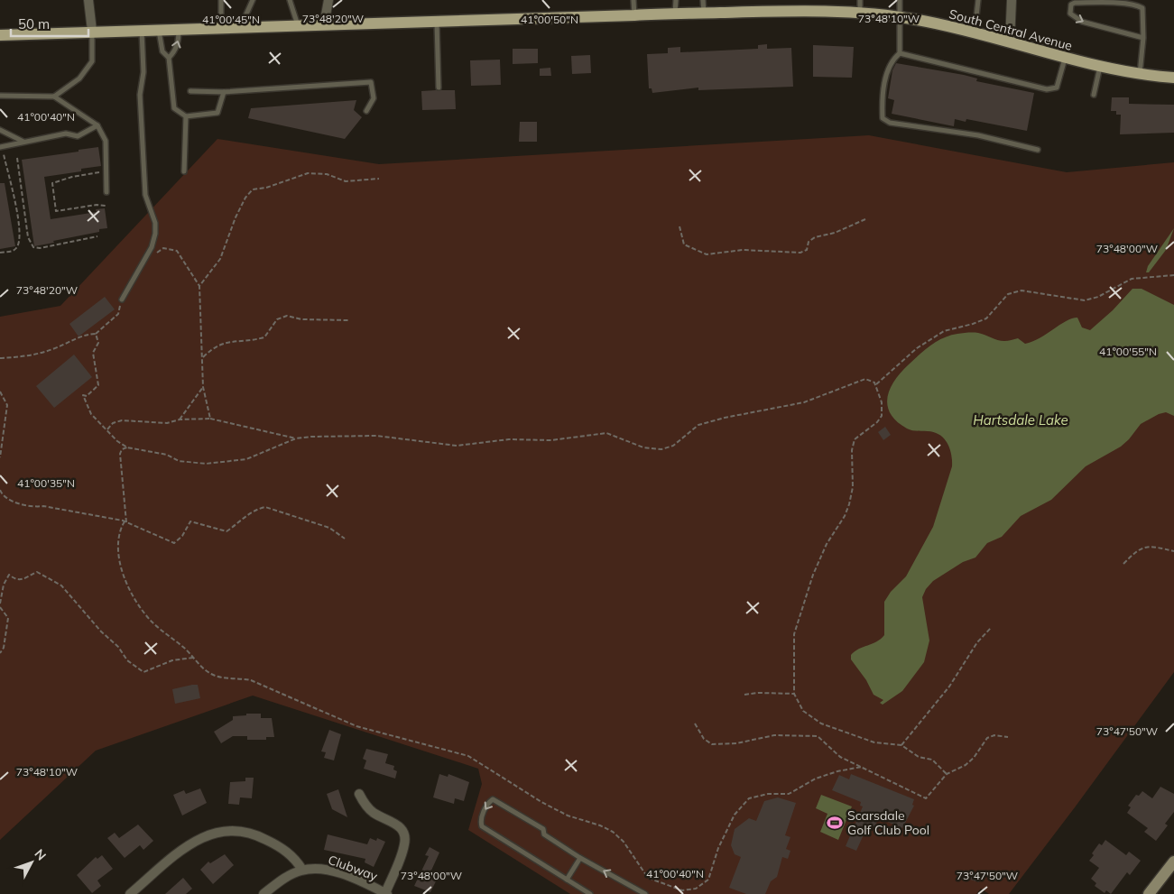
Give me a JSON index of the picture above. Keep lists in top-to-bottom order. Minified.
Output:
{"streets":{"main road":["South Central Avenue"],"street":["Clubway"]},"water":["Hartsdale Lake"],"places":{"sports":["Scarsdale Golf Club Pool"]},"scale_bar":"50 m","north":"top right","coordinates":["73°48'20\"W","73°48'10\"W","41°00'45\"N","41°00'50\"N","41°00'40\"N","73°48'00\"W","41°00'55\"N","41°00'35\"N","73°47'50\"W"]}
